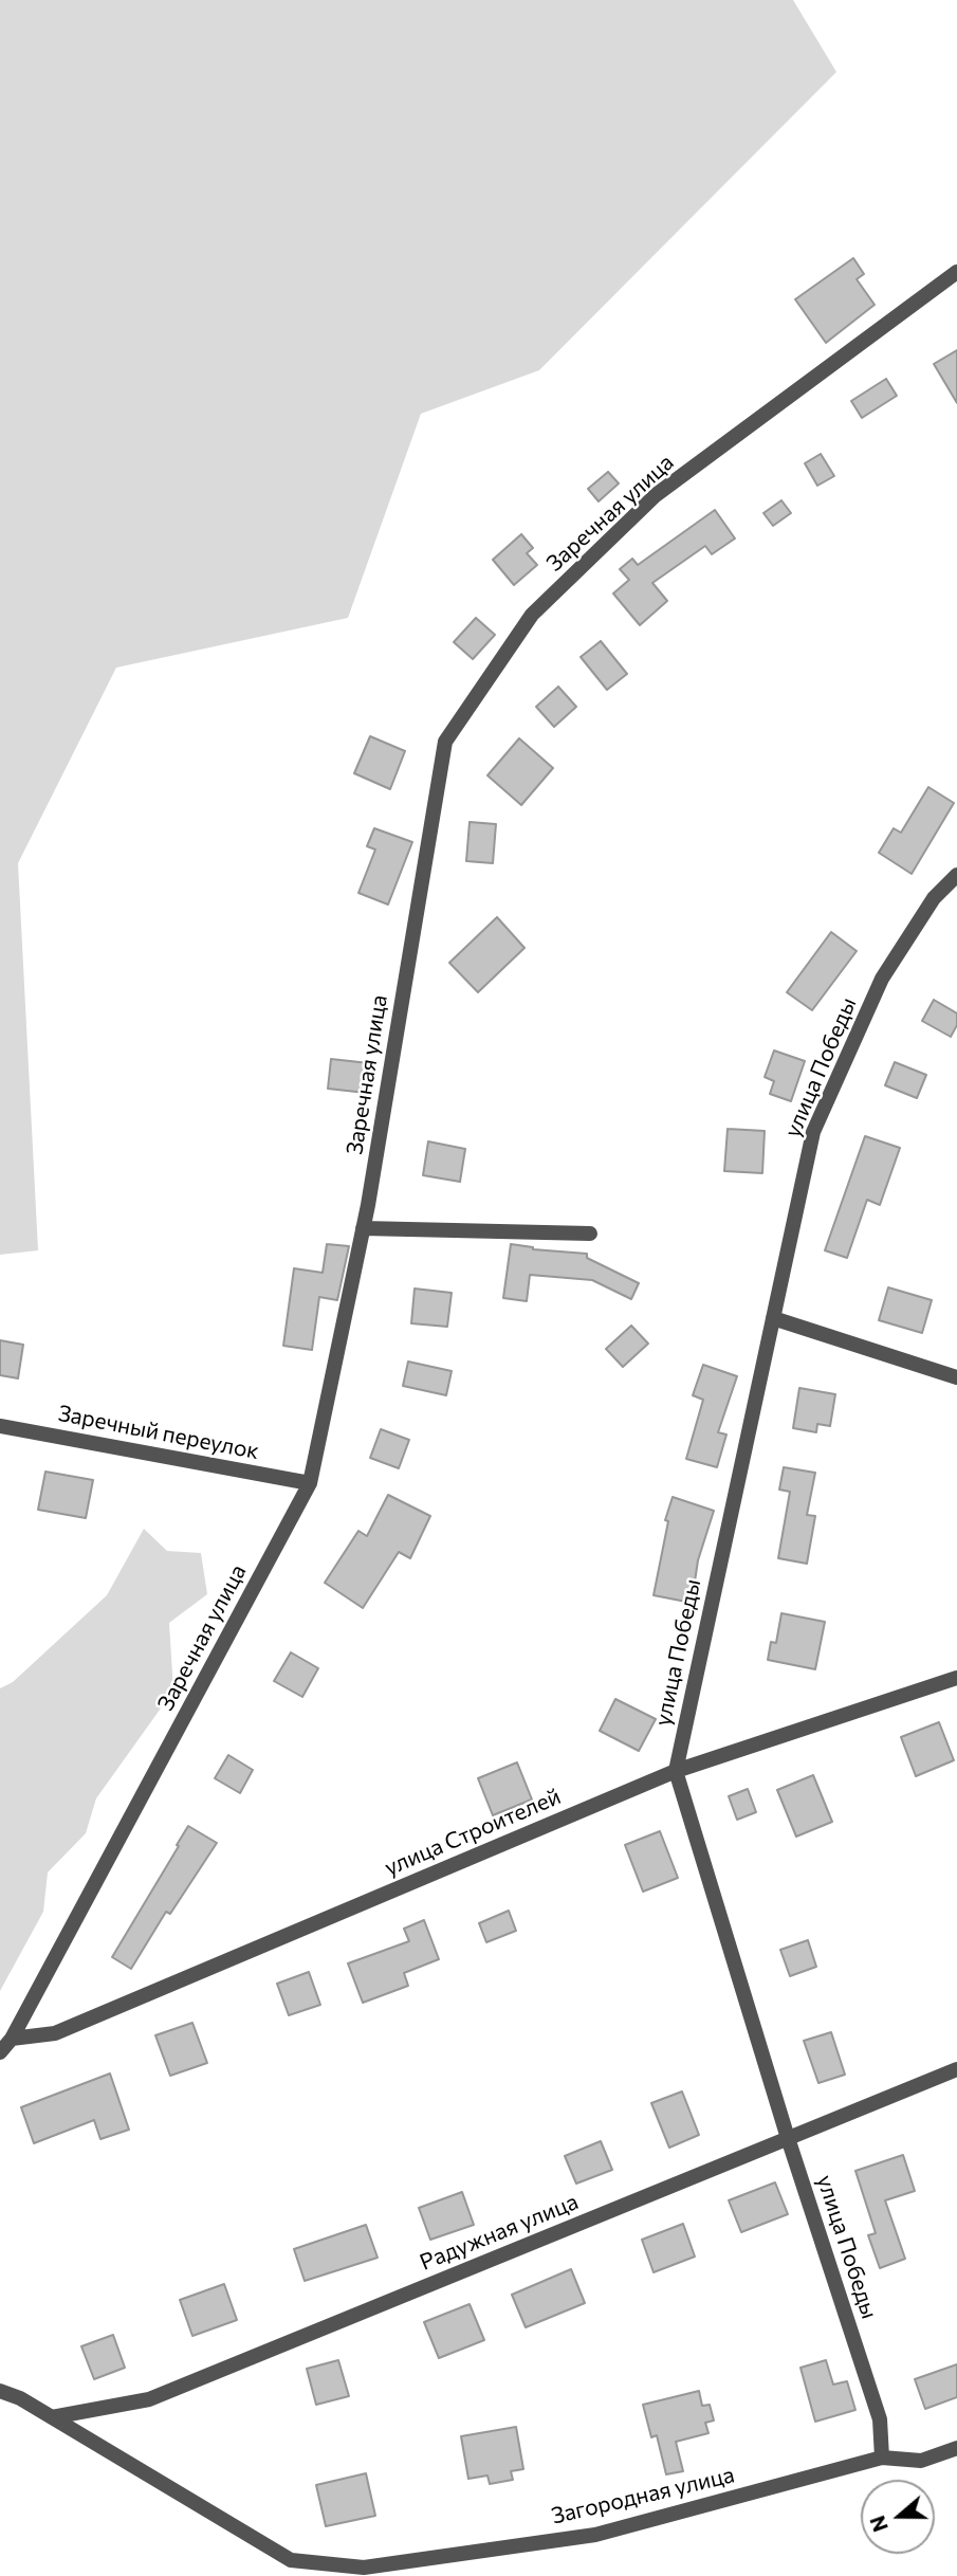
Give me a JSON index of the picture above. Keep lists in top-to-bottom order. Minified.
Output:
{"streets":{"street":["Заречная улица","улица Победы","Заречный переулок","улица Строителей","Радужная улица","Загородная улица"]},"crossings":[["Заречная улица","Заречный переулок"],["Заречная улица","улица Строителей"],["улица Победы","улица Строителей"],["улица Победы","Радужная улица"],["улица Победы","Загородная улица"],["Радужная улица","Загородная улица"]],"north":"left"}
